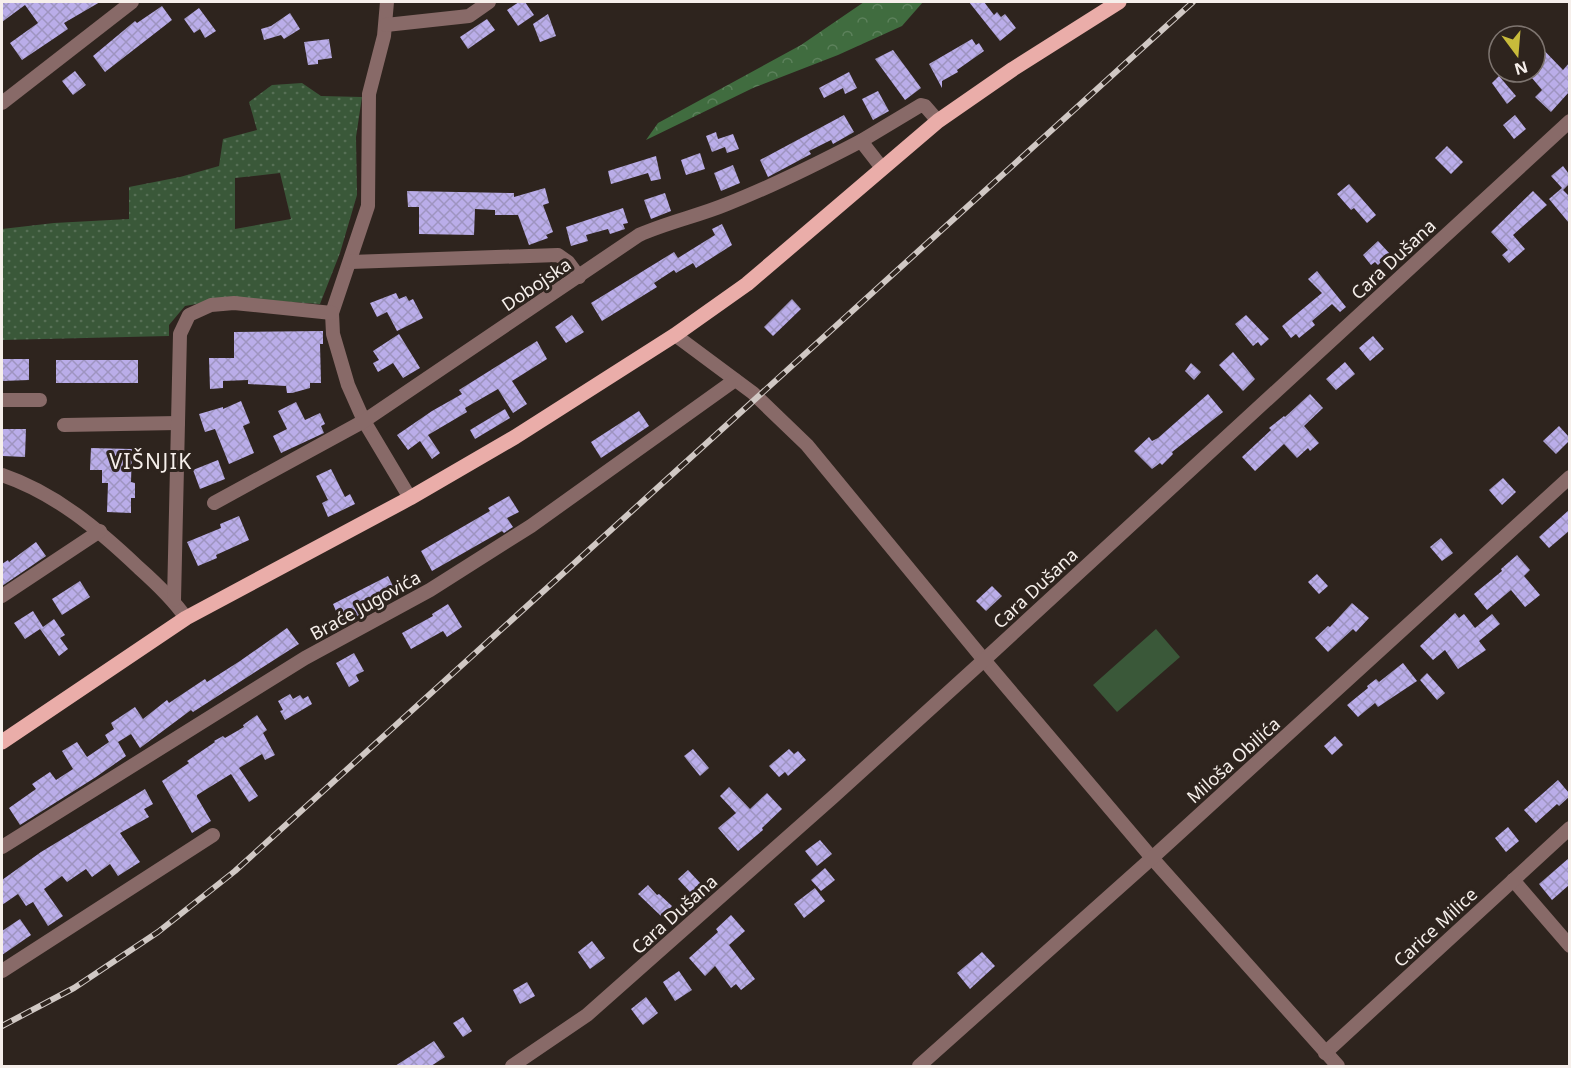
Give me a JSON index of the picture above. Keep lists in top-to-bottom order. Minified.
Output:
{"streets":{"street":["Cara Dušana","Dobojska","Braće Jugovića","Miloša Obilića","Carice Milice"]},"districts":["VIŠNJIK"],"north":"bottom"}
